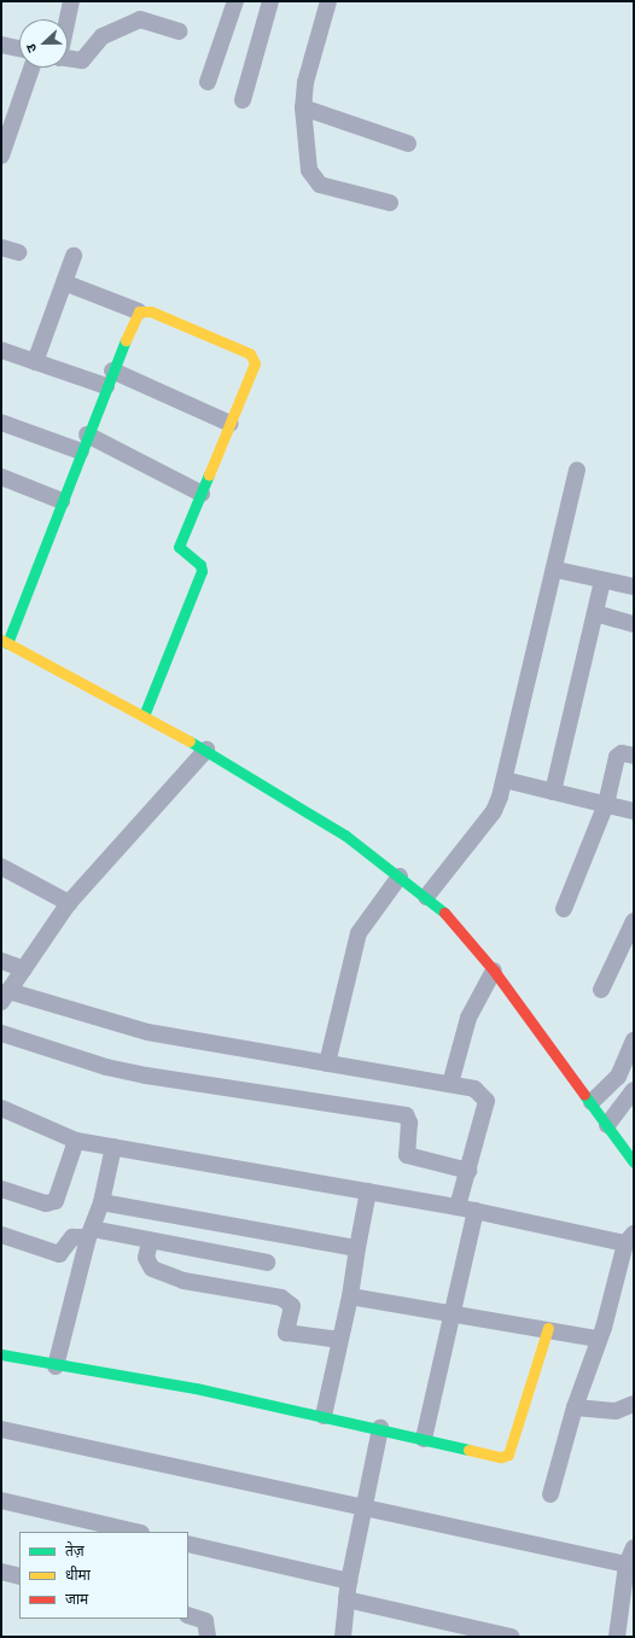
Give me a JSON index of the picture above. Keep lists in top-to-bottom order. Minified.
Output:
{"legend":["तेज़","धीमा","जाम"],"north":"left"}
